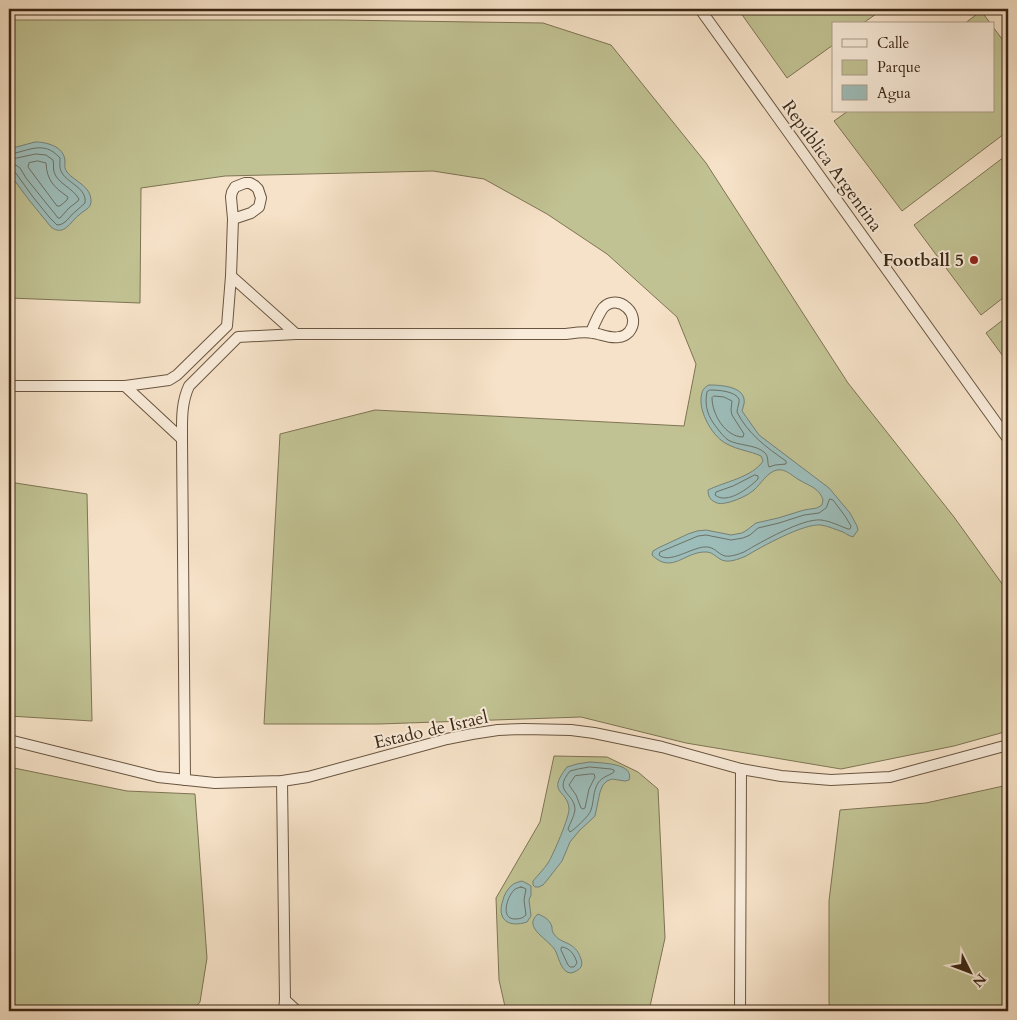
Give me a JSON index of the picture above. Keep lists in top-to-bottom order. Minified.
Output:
{"streets":{"street":["República Argentina","Estado de Israel"]},"places":["Football 5"],"legend":["Calle","Parque","Agua"],"north":"bottom right"}
